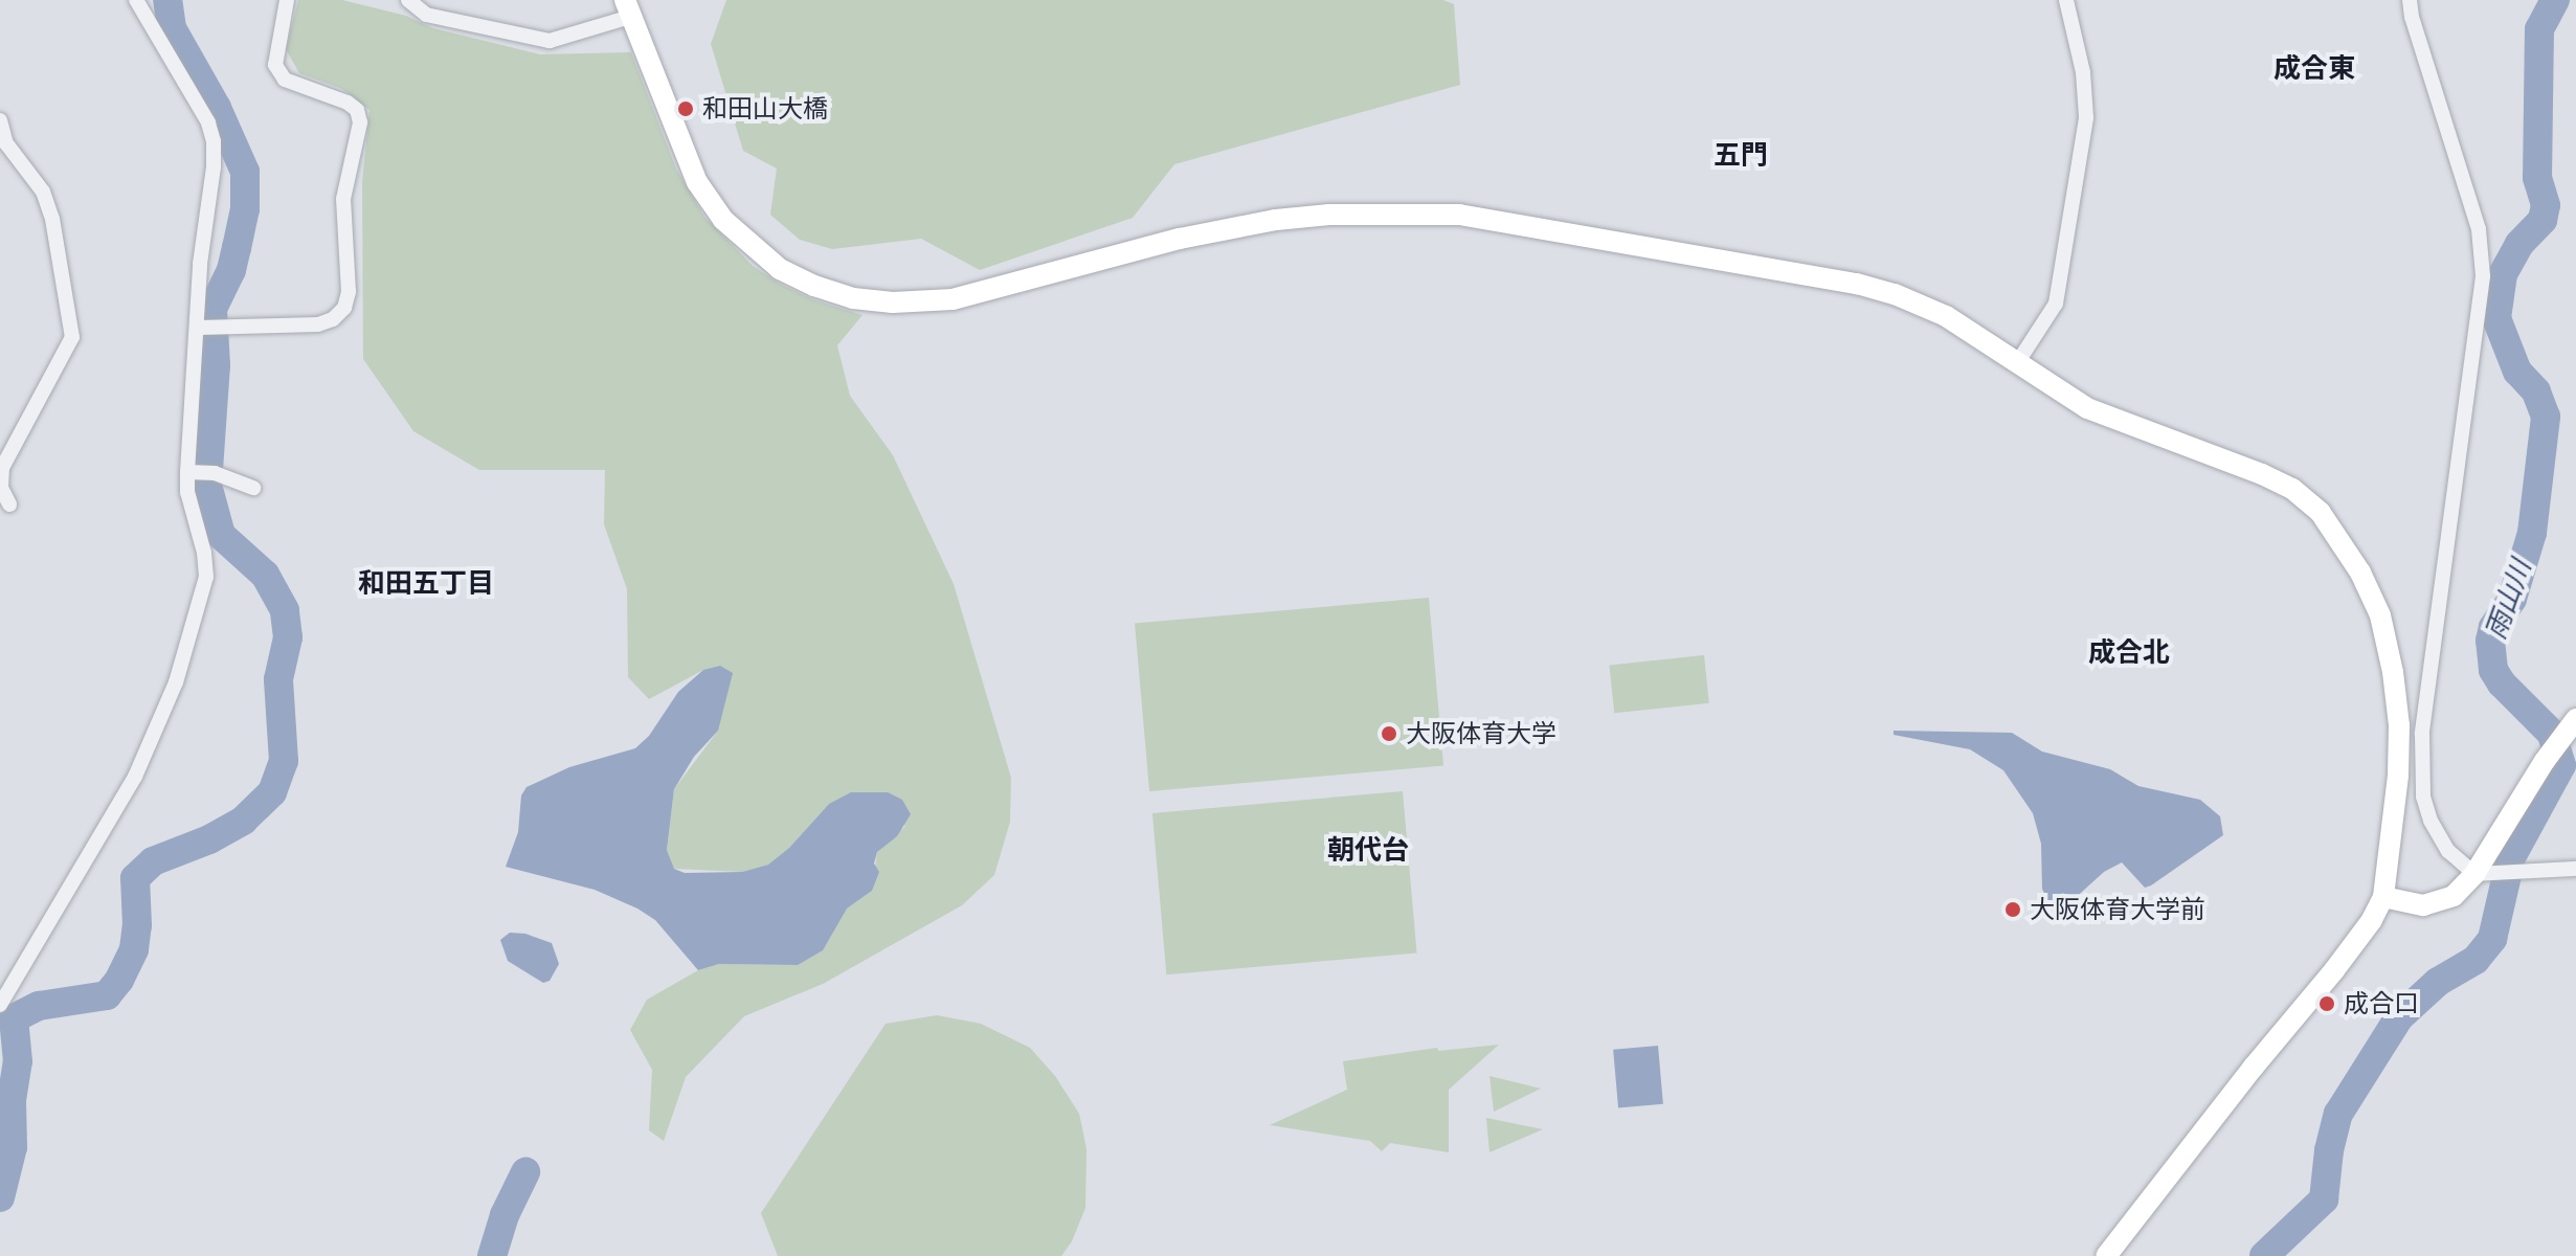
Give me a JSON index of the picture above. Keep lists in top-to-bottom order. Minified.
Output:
{"districts":["成合東","五門","和田五丁目","成合北","朝代台"],"water":["雨山川"],"places":["和田山大橋","大阪体育大学","大阪体育大学前","成合口"]}
